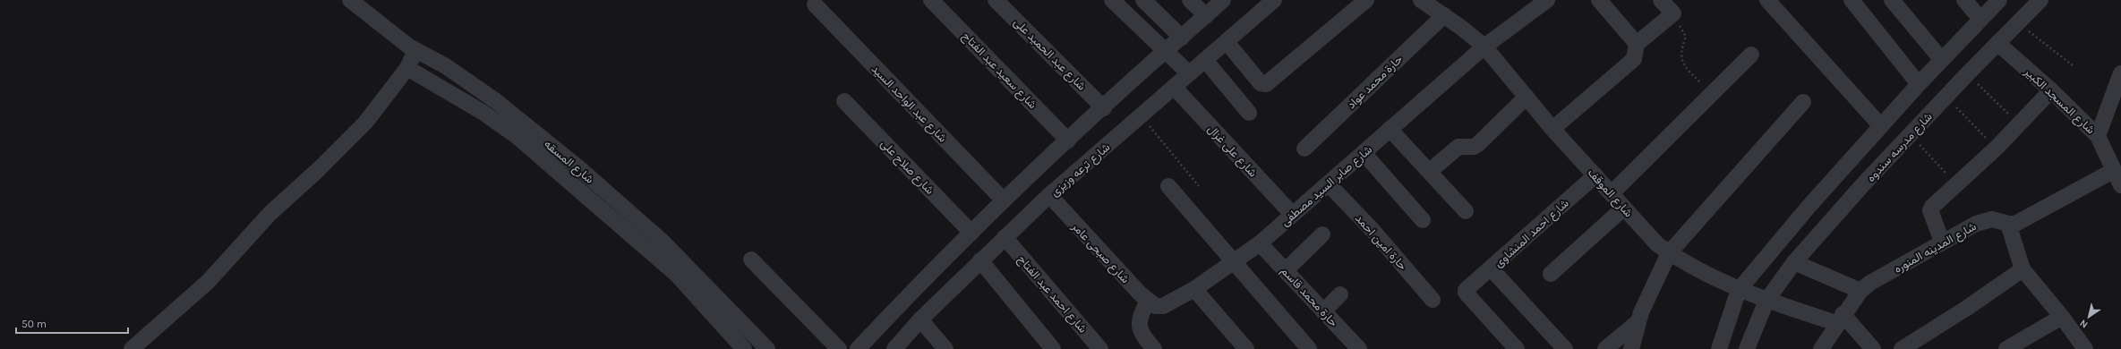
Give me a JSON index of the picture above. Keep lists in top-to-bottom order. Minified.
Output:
{"streets":{"street":["شارع عبد الحميد على","شارع سعيد عبد الفتاح","حارة محمد عواد","شارع المسجد الكبير","شارع عبد الواحد السيد","شارع مدرسه سندوه","شارع على غزال","شارع المسقه","شارع صلاح على","شارع ترعه وزيزى","شارع صابر السيد مصطفى","شارع الموقف","شارع احمد المنشاوى","حارة امين احمد","شارع المدينه المنوره","شارع صبحى عامر","شارع احمد عبد الفتاح","حارة محمد قاسم"]},"crossings":[["حارة محمد عواد","شارع الموقف"],["شارع المسجد الكبير","شارع مدرسه سندوه"],["شارع مدرسه سندوه","شارع الموقف"],["شارع على غزال","شارع ترعه وزيزى"],["شارع على غزال","شارع صابر السيد مصطفى"],["شارع ترعه وزيزى","شارع صبحى عامر"],["شارع ترعه وزيزى","شارع احمد عبد الفتاح"],["شارع صابر السيد مصطفى","شارع الموقف"],["شارع صابر السيد مصطفى","حارة امين احمد"],["شارع صابر السيد مصطفى","شارع صبحى عامر"],["شارع صابر السيد مصطفى","حارة محمد قاسم"],["شارع الموقف","شارع احمد المنشاوى"],["شارع الموقف","شارع المدينه المنوره"]],"scale_bar":"50 m","north":"bottom left"}
